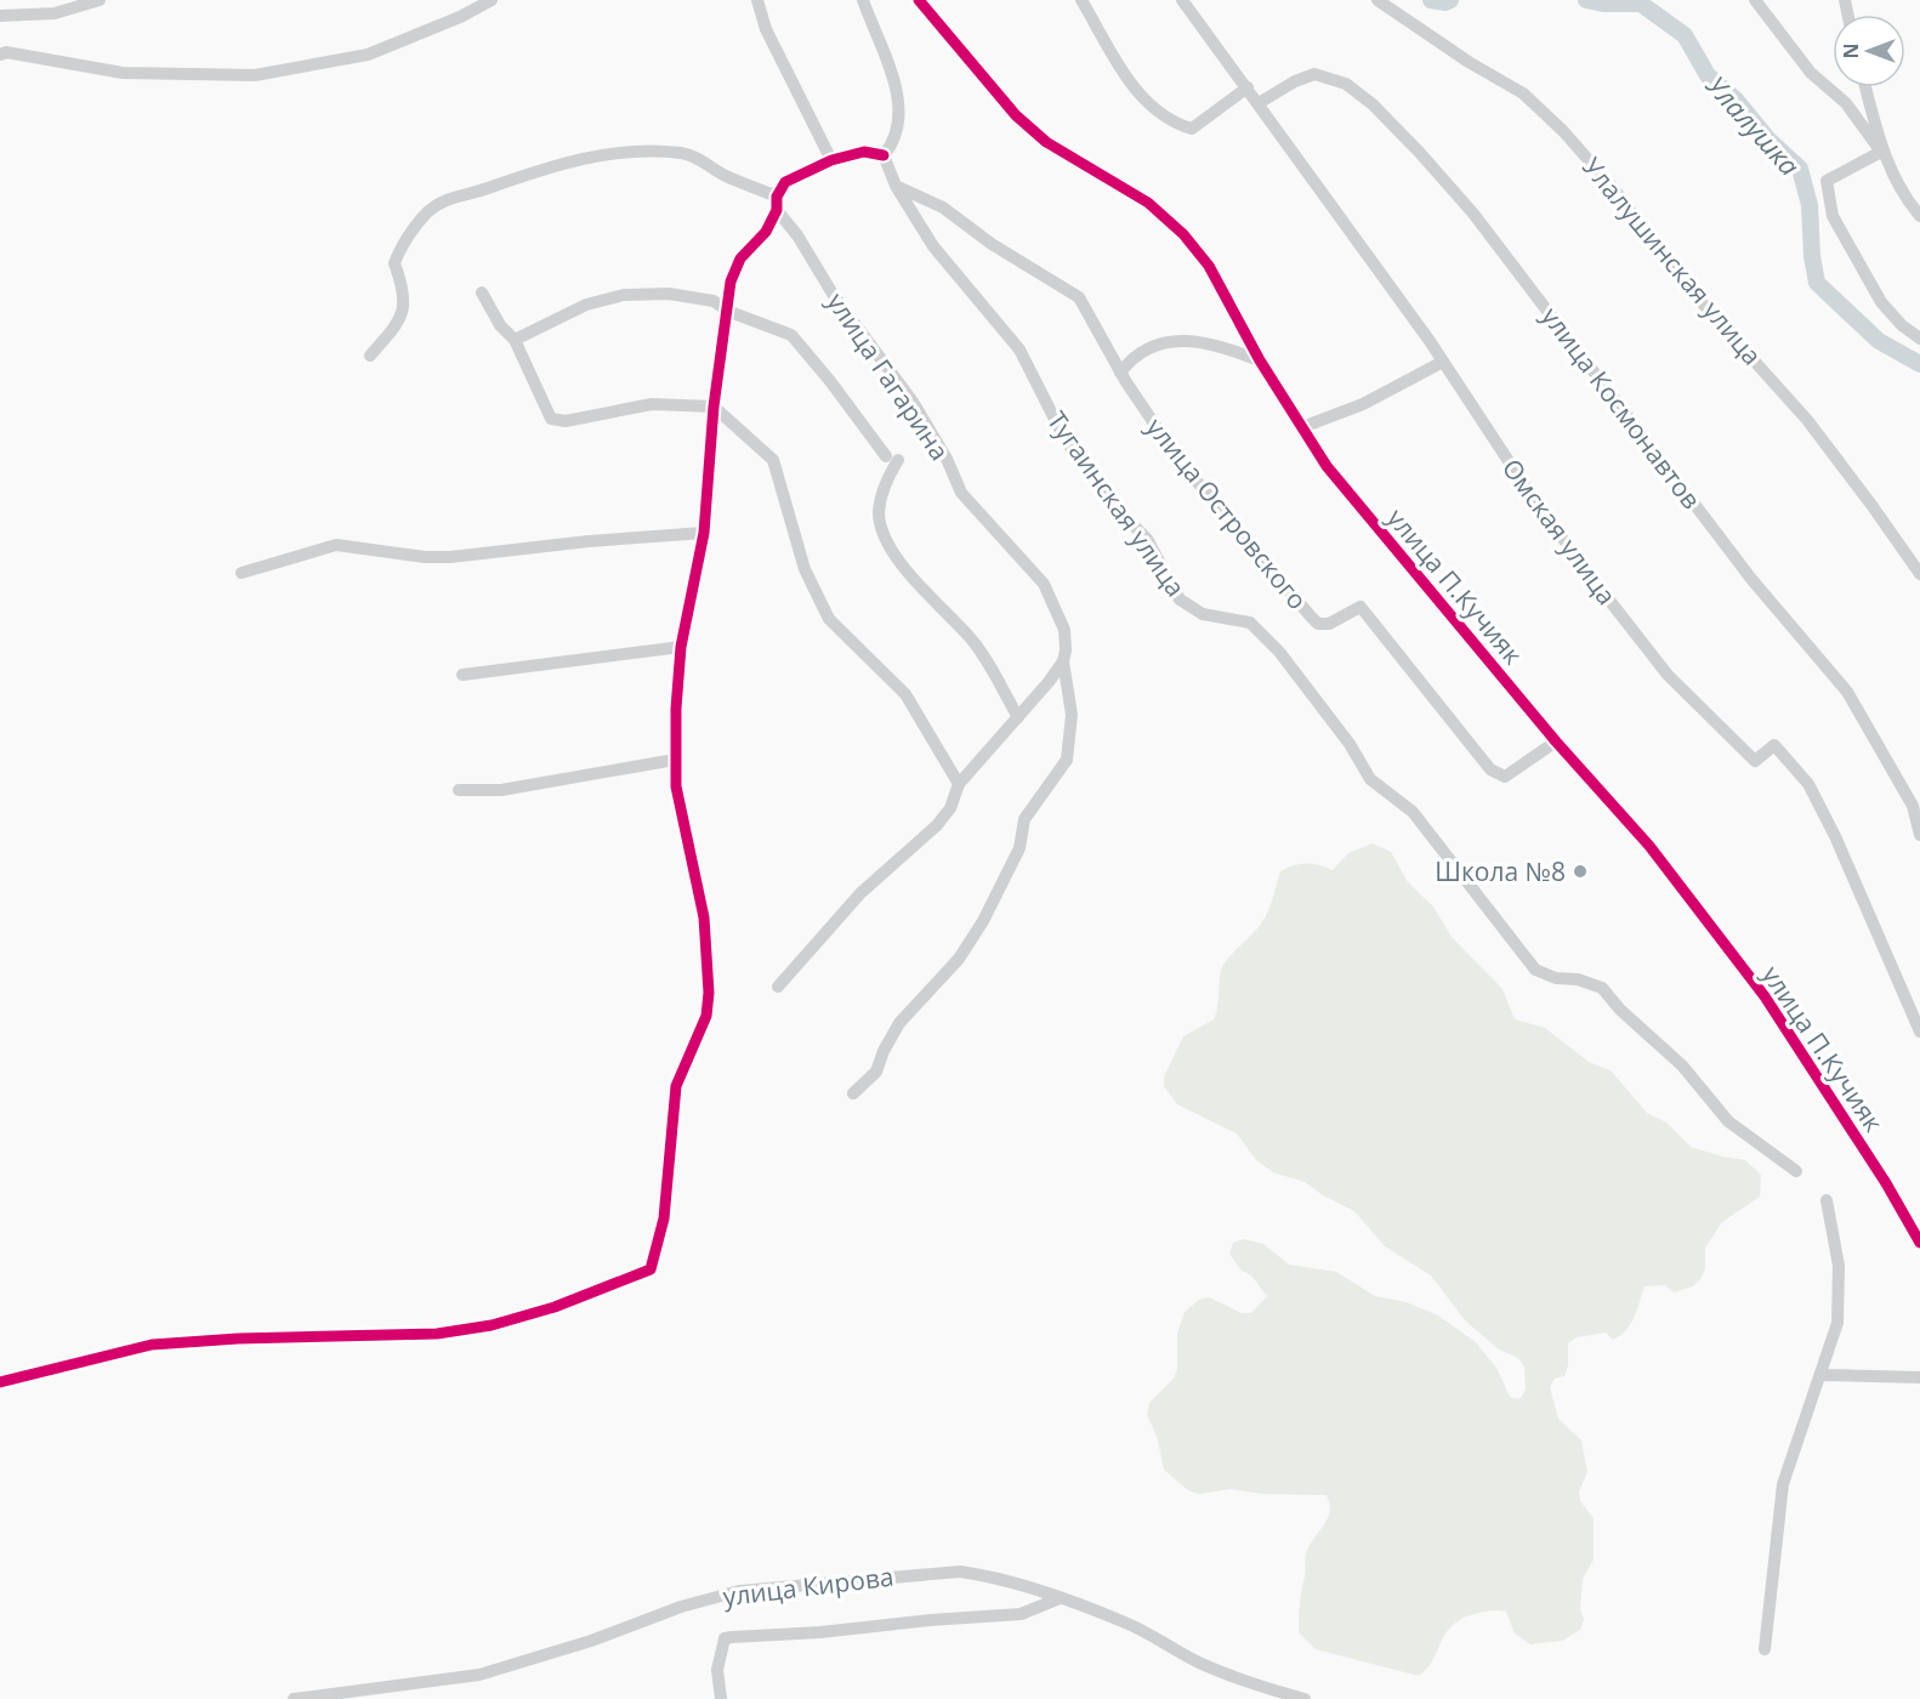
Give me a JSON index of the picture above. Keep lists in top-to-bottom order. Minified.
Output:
{"streets":{"street":["Улалушинская улица","улица Гагарина","улица Космонавтов","Тугаинская улица","улица Островского","Омская улица","улица П.Кучияк","улица Кирова"]},"crossings":[["улица Космонавтов","Омская улица"],["Тугаинская улица","улица Островского"],["улица Островского","улица П.Кучияк"]],"water":["Улалушка"],"places":["Школа №8"],"north":"left"}
